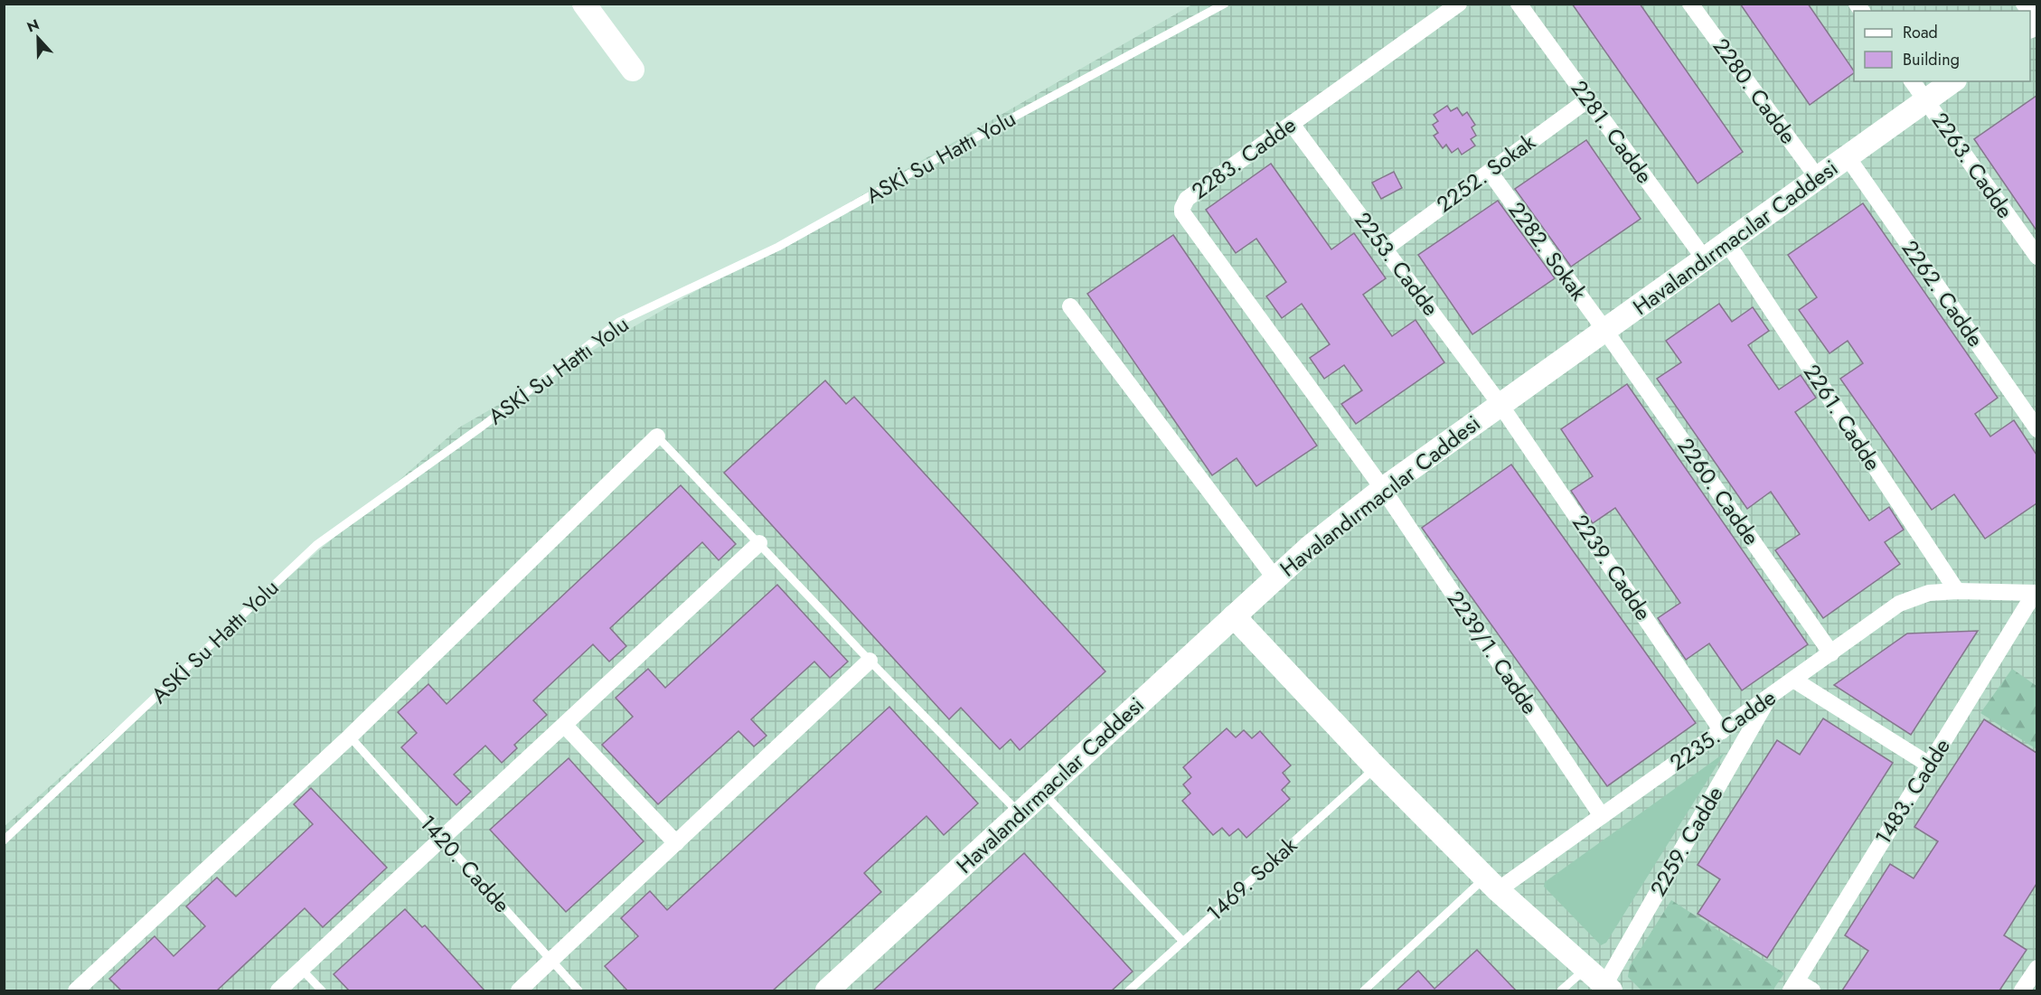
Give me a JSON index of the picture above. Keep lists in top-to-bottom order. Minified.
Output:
{"streets":{"street":["2280. Cadde","2281. Cadde","2283. Cadde","2263. Cadde","2252. Sokak","Havalandırmacılar Caddesi","2282. Sokak","2253. Cadde","2262. Cadde","2261. Cadde","2260. Cadde","2239. Cadde","2239/1. Cadde","2235. Cadde","1483. Cadde","2259. Cadde"],"lane":["ASKİ Su Hattı Yolu","1420. Cadde","1469. Sokak"]},"crossings":[["2280. Cadde","Havalandırmacılar Caddesi"],["2281. Cadde","2252. Sokak"],["2281. Cadde","Havalandırmacılar Caddesi"],["2283. Cadde","Havalandırmacılar Caddesi"],["2283. Cadde","2253. Cadde"],["2283. Cadde","2239/1. Cadde"],["2263. Cadde","Havalandırmacılar Caddesi"],["2252. Sokak","2282. Sokak"],["2252. Sokak","2253. Cadde"],["Havalandırmacılar Caddesi","2282. Sokak"],["Havalandırmacılar Caddesi","2253. Cadde"],["Havalandırmacılar Caddesi","2262. Cadde"],["Havalandırmacılar Caddesi","2261. Cadde"],["Havalandırmacılar Caddesi","2260. Cadde"],["Havalandırmacılar Caddesi","2239. Cadde"],["Havalandırmacılar Caddesi","2239/1. Cadde"],["2282. Sokak","2260. Cadde"],["2253. Cadde","2239. Cadde"],["2261. Cadde","2235. Cadde"],["2260. Cadde","2235. Cadde"],["2239. Cadde","2235. Cadde"],["2239/1. Cadde","2235. Cadde"],["2235. Cadde","1483. Cadde"],["2235. Cadde","2259. Cadde"]],"legend":["Road","Building"],"north":"top"}
